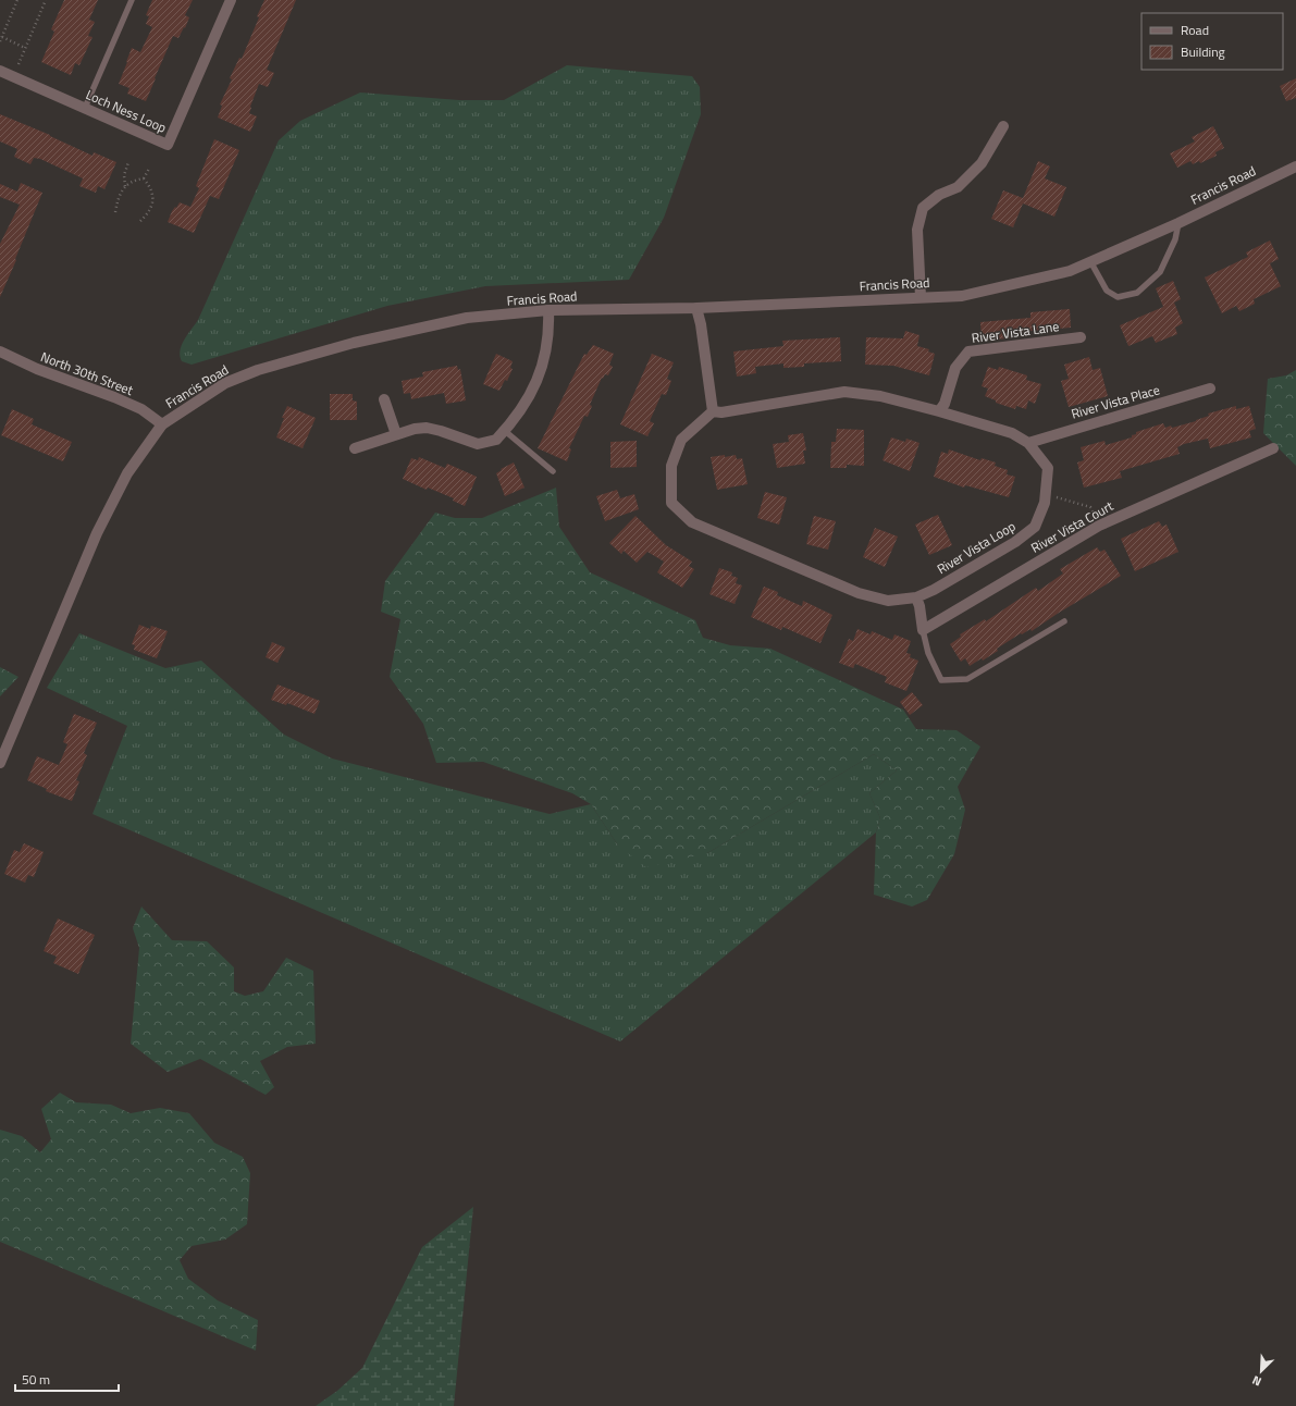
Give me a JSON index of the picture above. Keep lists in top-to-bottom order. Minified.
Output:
{"streets":{"street":["Loch Ness Loop","Francis Road","River Vista Lane","North 30th Street","River Vista Place","River Vista Court","River Vista Loop"]},"crossings":[["Francis Road","North 30th Street"],["River Vista Lane","River Vista Loop"],["River Vista Place","River Vista Loop"]],"legend":["Road","Building"],"scale_bar":"50 m","north":"bottom left"}
